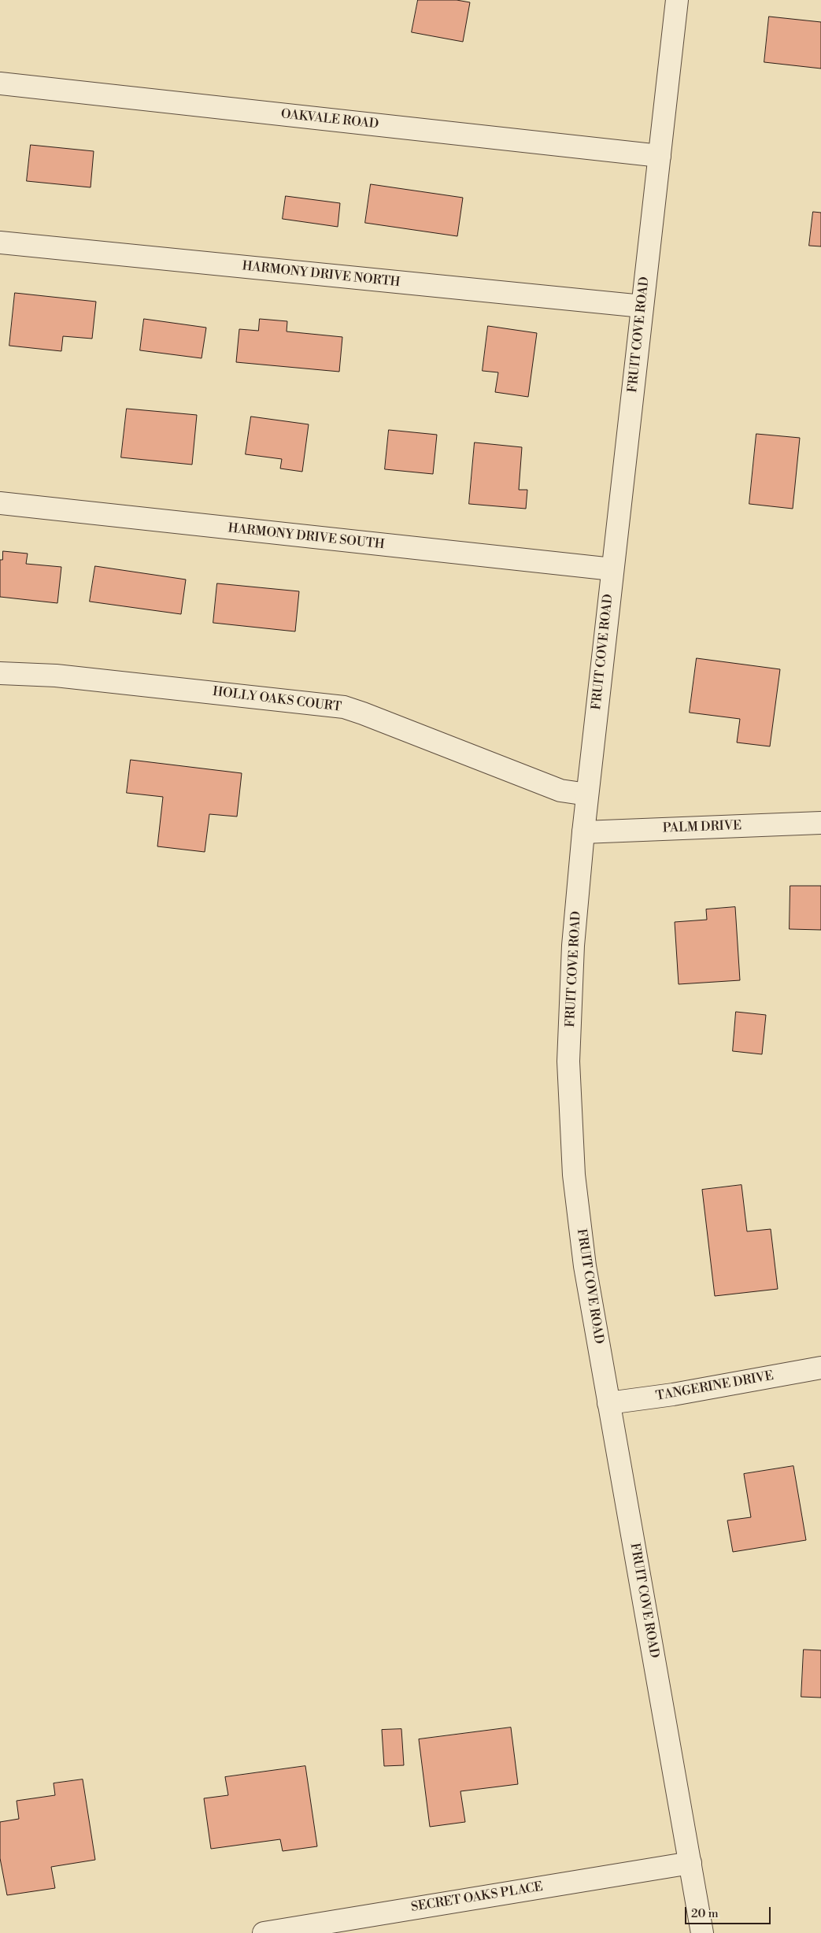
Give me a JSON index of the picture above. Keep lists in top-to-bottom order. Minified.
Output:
{"streets":{"street":["OAKVALE ROAD","HARMONY DRIVE NORTH","FRUIT COVE ROAD","HARMONY DRIVE SOUTH","HOLLY OAKS COURT","PALM DRIVE","TANGERINE DRIVE","SECRET OAKS PLACE"]},"crossings":[["OAKVALE ROAD","FRUIT COVE ROAD"],["HARMONY DRIVE NORTH","FRUIT COVE ROAD"],["FRUIT COVE ROAD","HARMONY DRIVE SOUTH"],["FRUIT COVE ROAD","HOLLY OAKS COURT"],["FRUIT COVE ROAD","PALM DRIVE"],["FRUIT COVE ROAD","TANGERINE DRIVE"],["FRUIT COVE ROAD","SECRET OAKS PLACE"]],"scale_bar":"20 m"}
